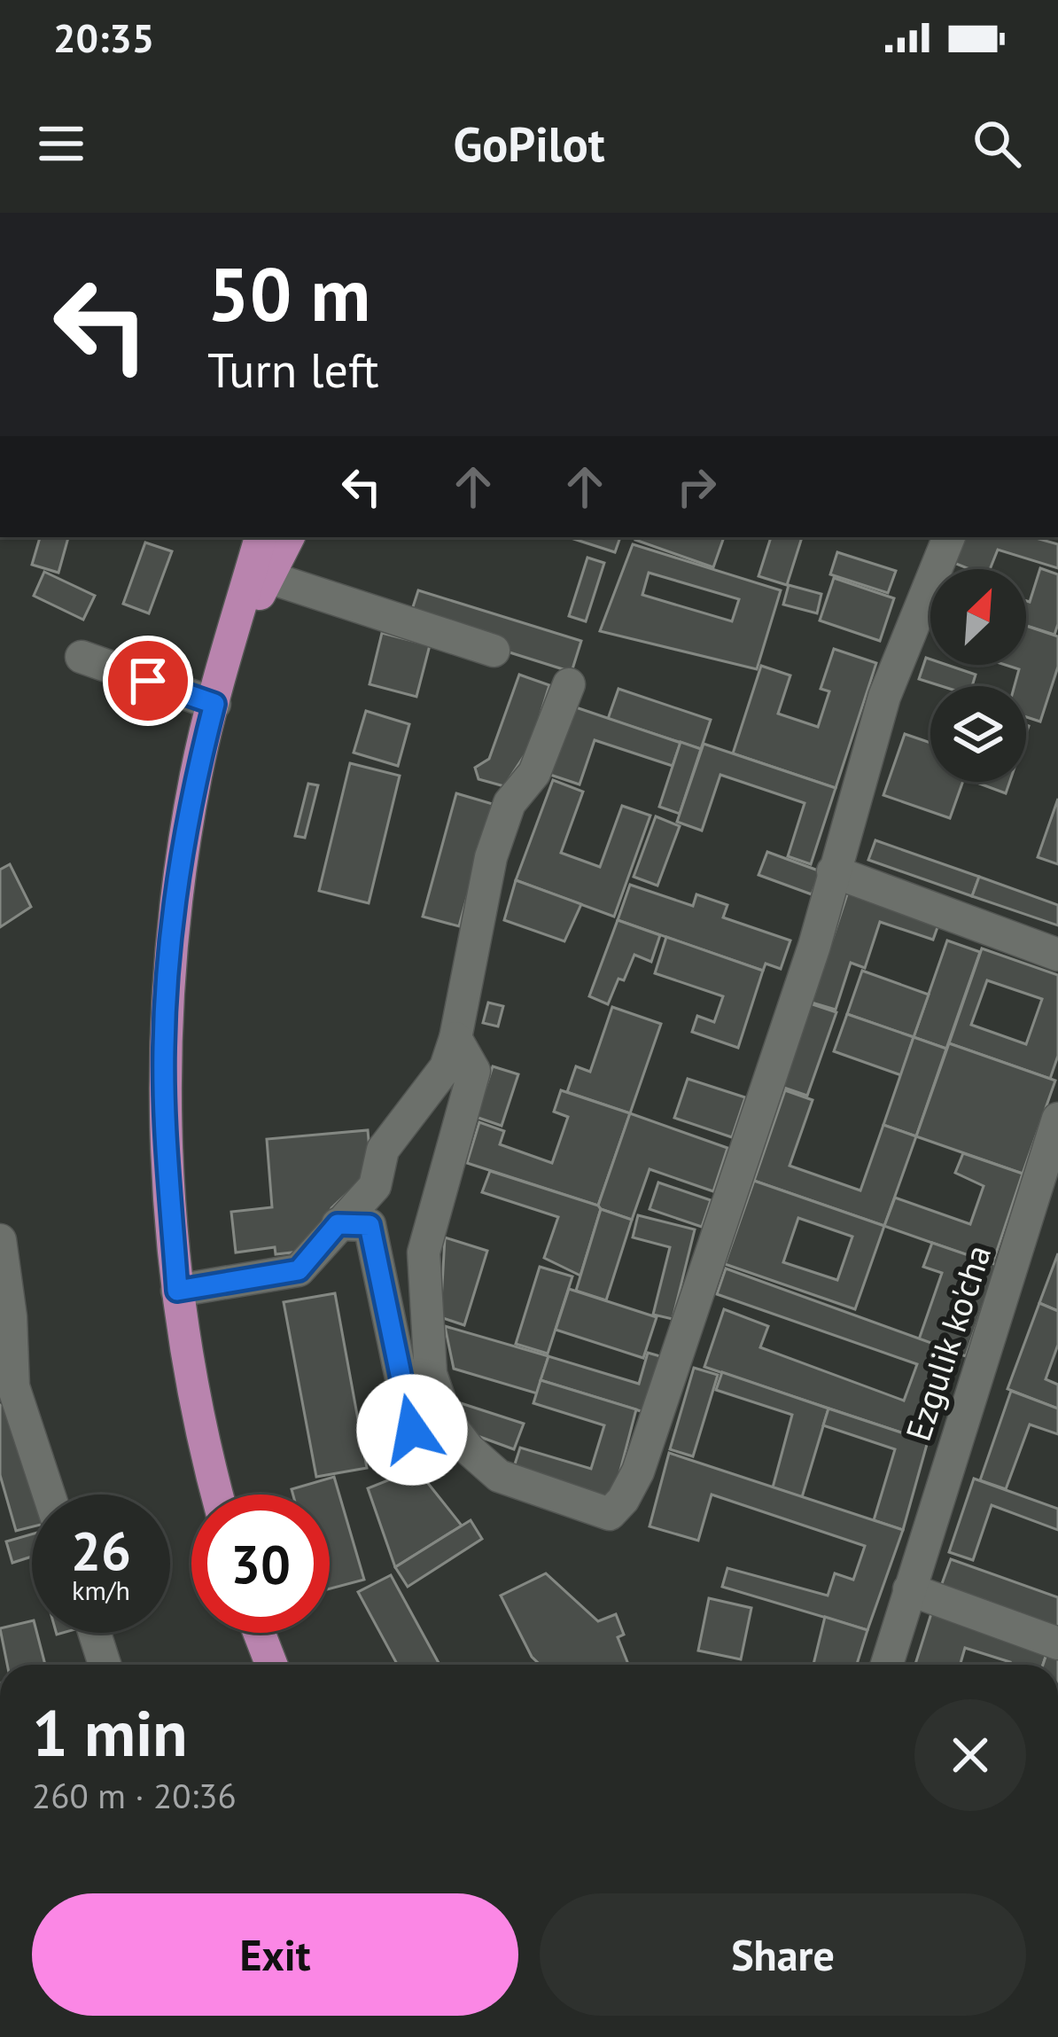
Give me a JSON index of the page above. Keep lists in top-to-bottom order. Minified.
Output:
{"streets":{"street":["Ezgulik ko'cha"]},"north":"top right","page":{"status":"20:35","header":"GoPilot","turn":["50 m","Turn left"],"speed":"26 km/h","limit":"30","heading":["1 min","260 m · 20:36"],"buttons":["Exit","Share"]}}
